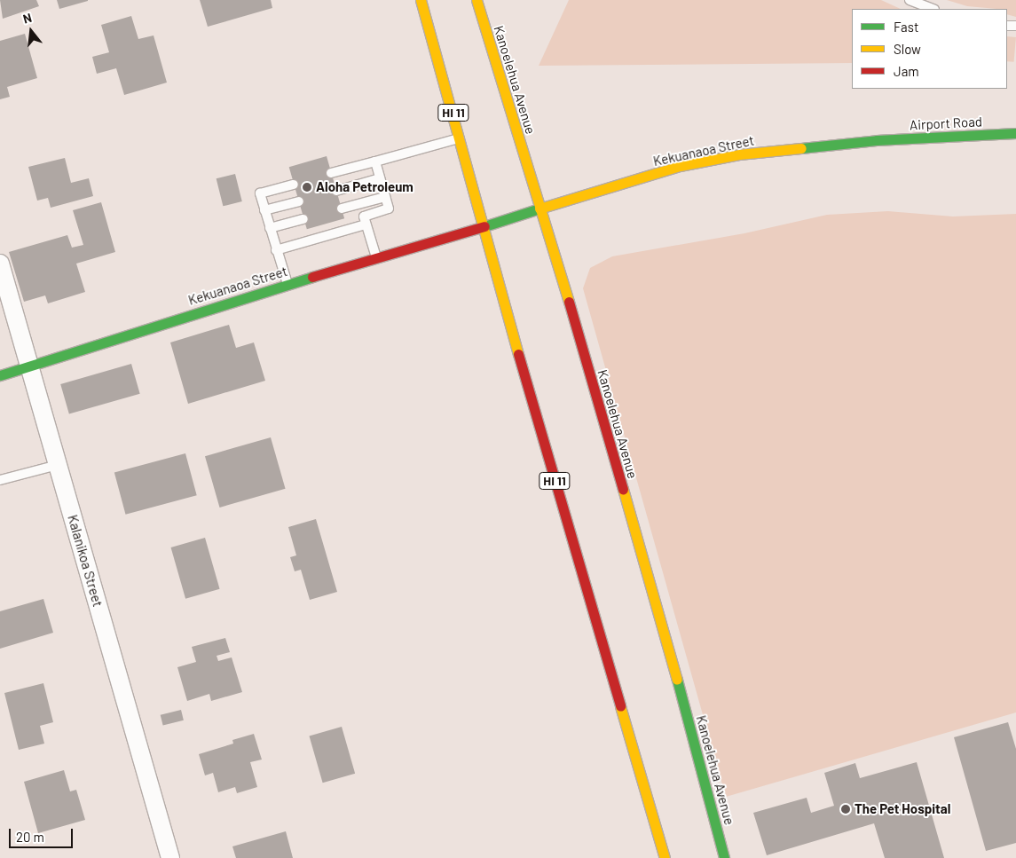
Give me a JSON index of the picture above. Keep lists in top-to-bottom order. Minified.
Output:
{"streets":{"main road":["Kanoelehua Avenue","HI 11","Airport Road","Kekuanaoa Street"],"street":["Kalanikoa Street"]},"crossings":[["Kanoelehua Avenue","Kekuanaoa Street"],["HI 11","Kekuanaoa Street"],["Airport Road","Kekuanaoa Street"],["Kekuanaoa Street","Kalanikoa Street"]],"places":["Aloha Petroleum","The Pet Hospital"],"legend":["Fast","Slow","Jam"],"scale_bar":"20 m","north":"top"}
